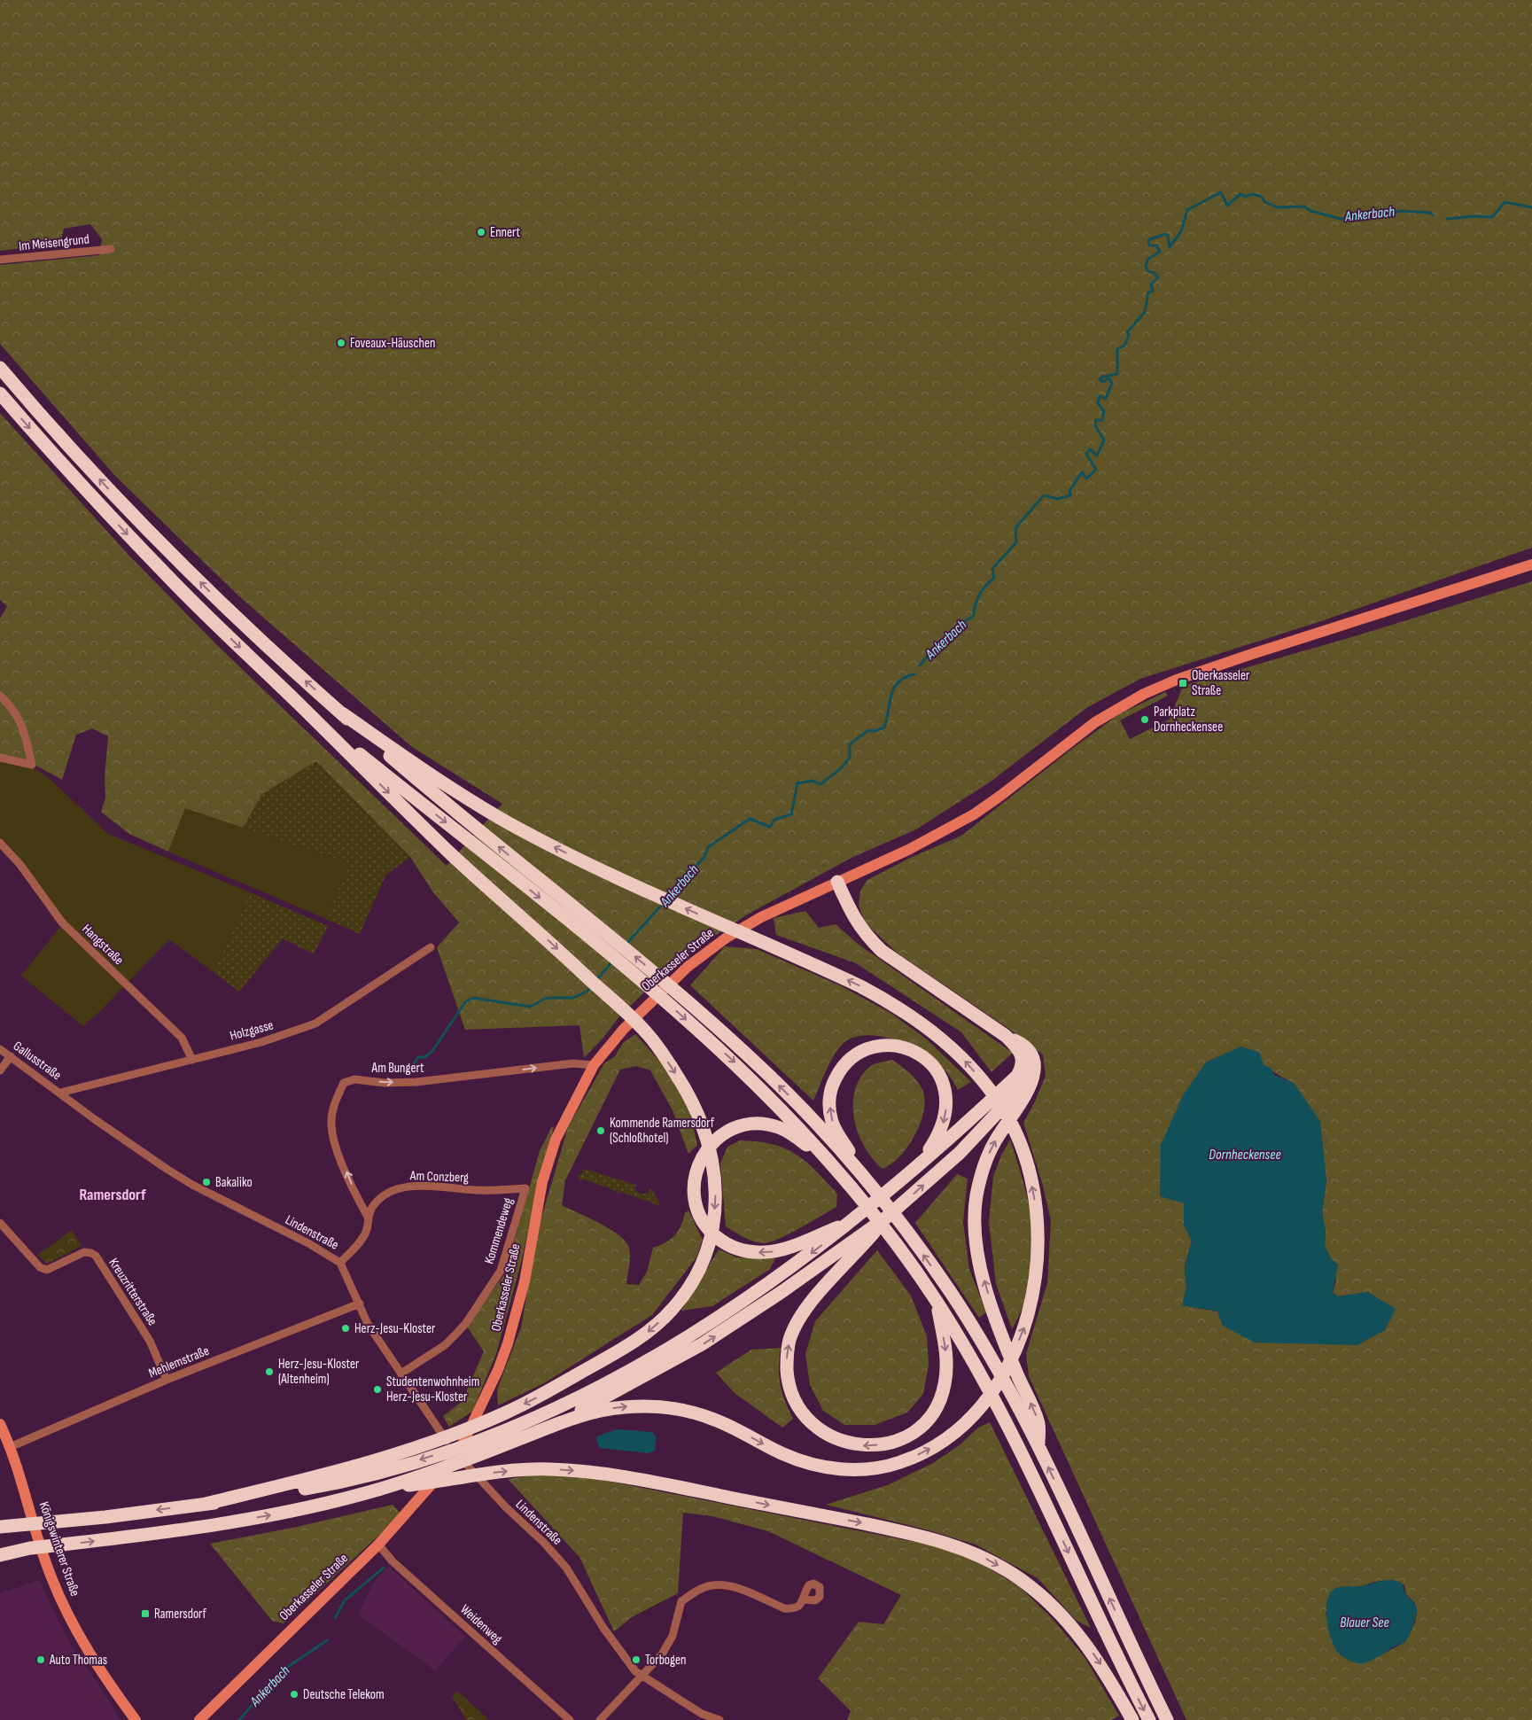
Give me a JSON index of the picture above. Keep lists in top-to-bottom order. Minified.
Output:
{"streets":{"street":["Im Meisengrund","Hangstraße","Oberkasseler Straße","Holzgasse","Gallusstraße","Am Bungert","Am Conzberg","Kommendeweg","Lindenstraße","Kreuzritterstraße","Mehlemstraße","Königswinterer Straße","Weidenweg"]},"crossings":[["Hangstraße","Holzgasse"],["Oberkasseler Straße","Am Bungert"],["Oberkasseler Straße","Lindenstraße"],["Oberkasseler Straße","Weidenweg"],["Holzgasse","Gallusstraße"],["Holzgasse","Lindenstraße"],["Gallusstraße","Lindenstraße"],["Am Bungert","Am Conzberg"],["Am Conzberg","Kommendeweg"],["Am Conzberg","Lindenstraße"],["Kommendeweg","Lindenstraße"],["Lindenstraße","Mehlemstraße"],["Kreuzritterstraße","Mehlemstraße"],["Mehlemstraße","Königswinterer Straße"]],"districts":["Ramersdorf"],"water":["Ankerbach","Dornheckensee","Blauer See"],"places":{"other":["Ennert","Foveaux-Häuschen","Parkplatz Dornheckensee","Kommende Ramersdorf (Schloßhotel)","Bakaliko","Herz-Jesu-Kloster","Herz-Jesu-Kloster (Altenheim)","Studentenwohnheim Herz-Jesu-Kloster","Auto Thomas","Torbogen","Deutsche Telekom"],"transit":["Oberkasseler Straße","Ramersdorf"]}}
